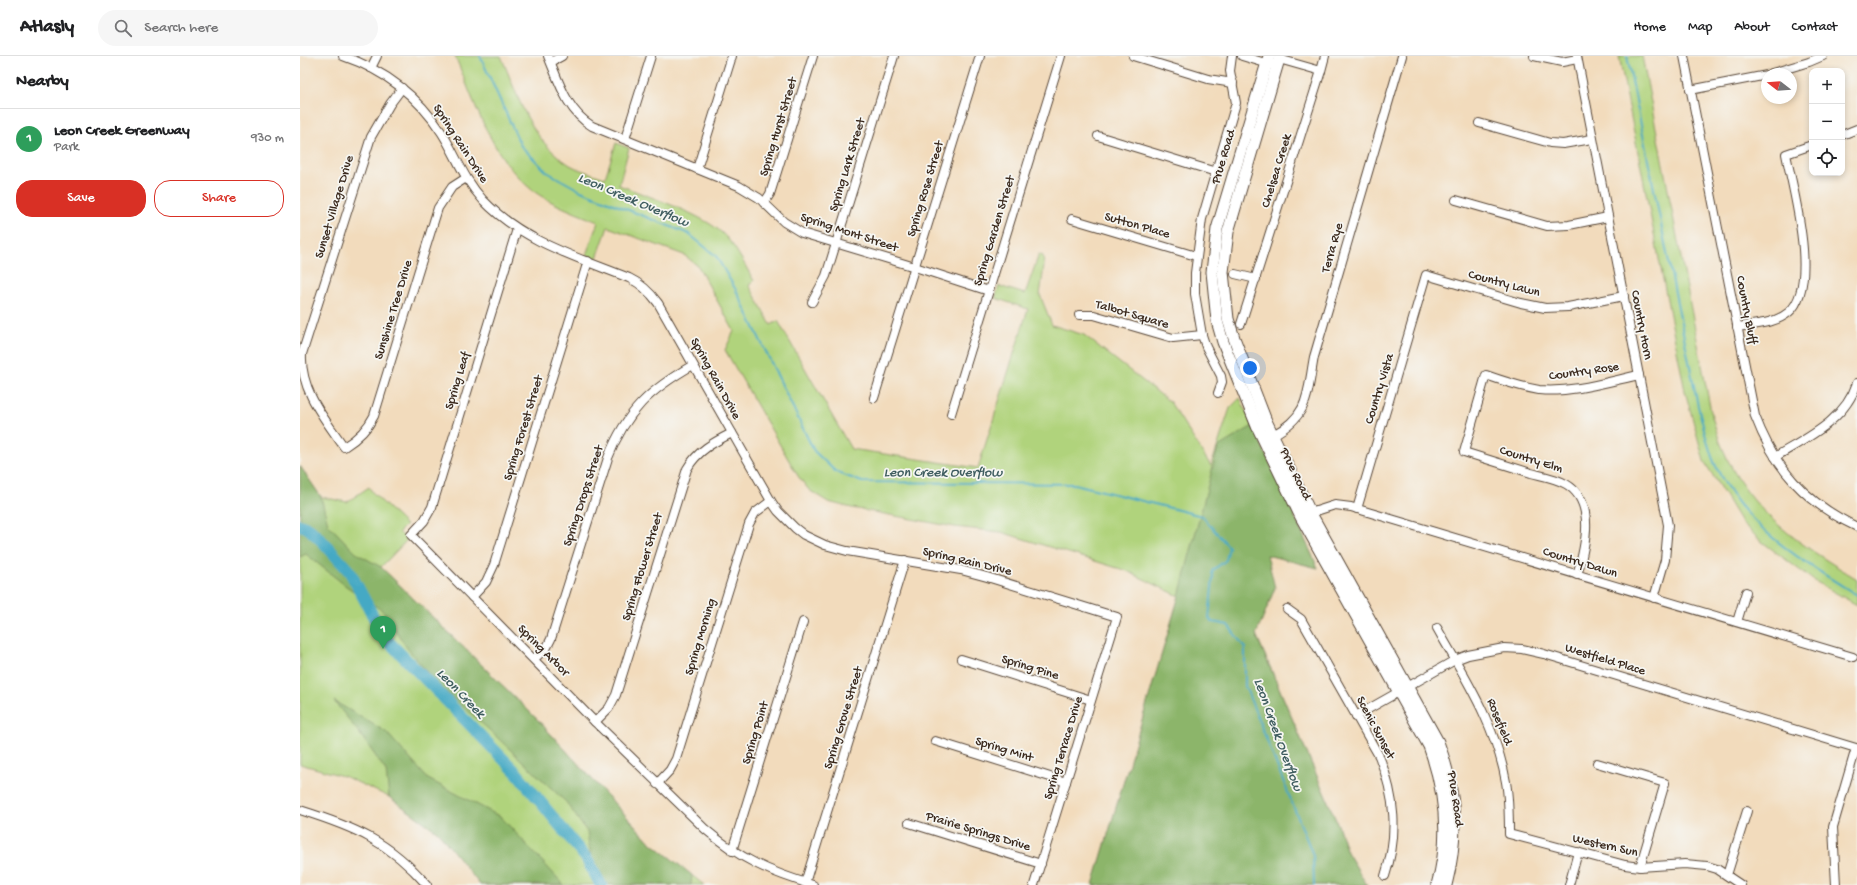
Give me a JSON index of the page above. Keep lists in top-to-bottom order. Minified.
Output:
{"streets":{"main road":["Prue Road"],"street":["Spring Hurst Street","Spring Rain Drive","Spring Lark Street","Chelsea Creek","Spring Rose Street","Sunset Village Drive","Sutton Place","Spring Garden Street","Spring Mont Street","Terra Rye","Country Lawn","Sunshine Tree Drive","Country Bluff","Talbot Square","Country Horn","Country Rose","Spring Leaf","Country Vista","Spring Forest Street","Country Elm","Spring Drops Street","Country Dawn","Spring Flower Street","Spring Morning","Spring Arbor","Westfield Place","Spring Pine","Spring Grove Street","Rosefield","Scenic Sunset","Spring Point","Spring Terrace Drive","Spring Mint","Prairie Springs Drive","Western Sun"]},"crossings":[["Spring Hurst Street","Spring Mont Street"],["Spring Rain Drive","Sunset Village Drive"],["Spring Rain Drive","Sunshine Tree Drive"],["Spring Rain Drive","Spring Leaf"],["Spring Rain Drive","Spring Forest Street"],["Spring Rain Drive","Spring Drops Street"],["Spring Rain Drive","Spring Flower Street"],["Spring Rain Drive","Spring Morning"],["Spring Rain Drive","Spring Grove Street"],["Spring Rain Drive","Spring Terrace Drive"],["Prue Road","Terra Rye"],["Prue Road","Country Dawn"],["Prue Road","Westfield Place"],["Spring Lark Street","Spring Mont Street"],["Spring Rose Street","Spring Mont Street"],["Sunset Village Drive","Sunshine Tree Drive"],["Spring Garden Street","Spring Mont Street"],["Country Lawn","Country Horn"],["Country Lawn","Country Vista"],["Country Horn","Country Rose"],["Country Horn","Country Dawn"],["Country Rose","Country Elm"],["Spring Leaf","Spring Arbor"],["Country Vista","Country Dawn"],["Spring Forest Street","Spring Arbor"],["Country Elm","Country Dawn"],["Spring Drops Street","Spring Arbor"],["Spring Flower Street","Spring Arbor"],["Spring Morning","Spring Arbor"],["Spring Arbor","Spring Grove Street"],["Spring Arbor","Spring Point"],["Westfield Place","Rosefield"],["Westfield Place","Scenic Sunset"],["Spring Pine","Spring Terrace Drive"],["Rosefield","Western Sun"],["Spring Terrace Drive","Spring Mint"],["Spring Terrace Drive","Prairie Springs Drive"]],"water":["Leon Creek Overflow","Leon Creek"],"north":"left","page":{"header":"Atlasly","search":"Search here","nav":["Home","Map","About","Contact"],"heading":"Nearby","map_buttons":["+","−"],"list":[{"mark":"1","name":"Leon Creek Greenway","note":"Park","value":"930 m"}],"buttons":["Save","Share"],"pins":"1"}}
